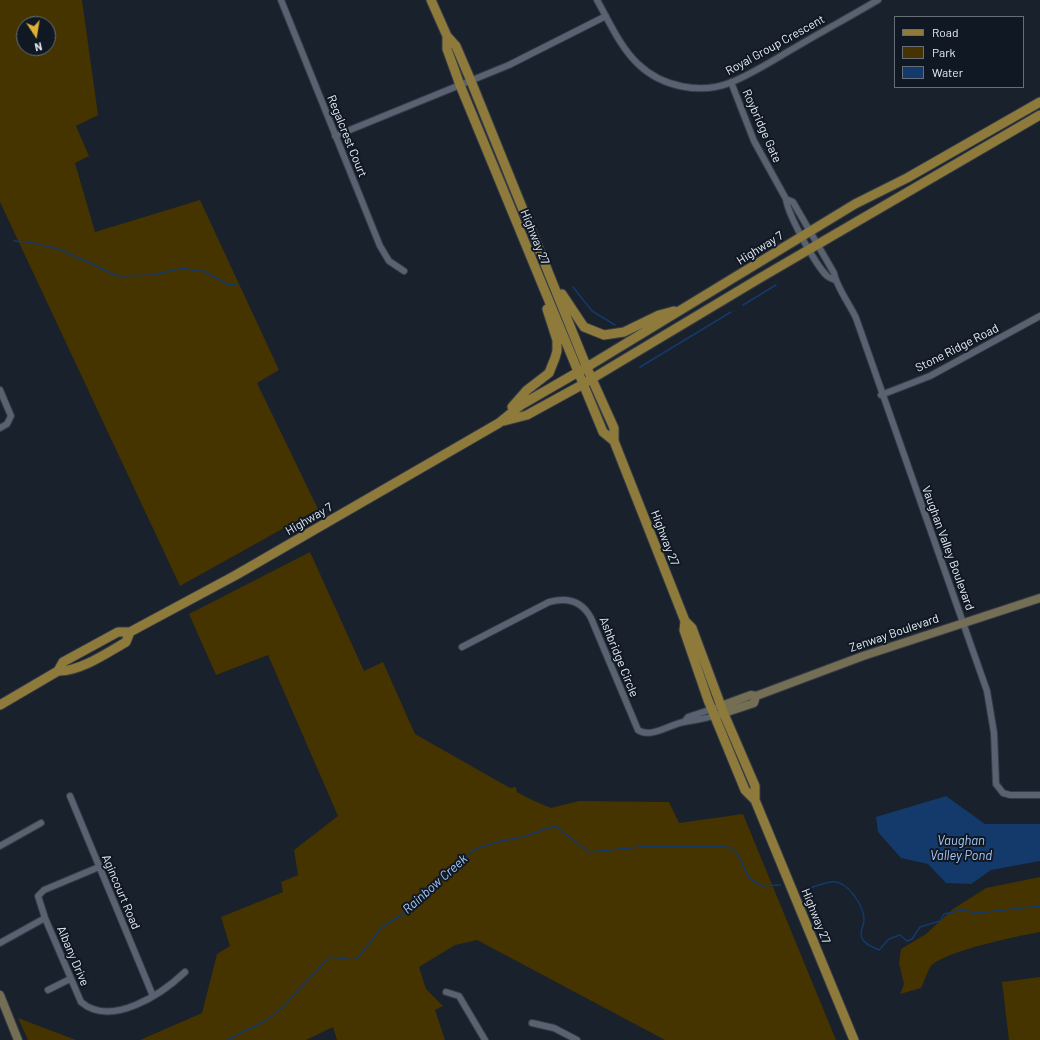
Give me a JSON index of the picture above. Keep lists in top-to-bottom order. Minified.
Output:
{"streets":{"main road":["Highway 27","Highway 7"],"street":["Royal Group Crescent","Roybridge Gate","Regalcrest Court","Stone Ridge Road","Vaughan Valley Boulevard","Zenway Boulevard","Ashbridge Circle","Agincourt Road","Albany Drive"]},"crossings":[["Royal Group Crescent","Roybridge Gate"],["Roybridge Gate","Highway 7"],["Roybridge Gate","Vaughan Valley Boulevard"],["Highway 27","Highway 7"],["Highway 27","Zenway Boulevard"],["Highway 27","Ashbridge Circle"],["Highway 7","Vaughan Valley Boulevard"],["Stone Ridge Road","Vaughan Valley Boulevard"],["Vaughan Valley Boulevard","Zenway Boulevard"],["Zenway Boulevard","Ashbridge Circle"],["Agincourt Road","Albany Drive"]],"water":["Vaughan Valley Pond","Rainbow Creek"],"legend":["Road","Park","Water"],"north":"bottom"}
